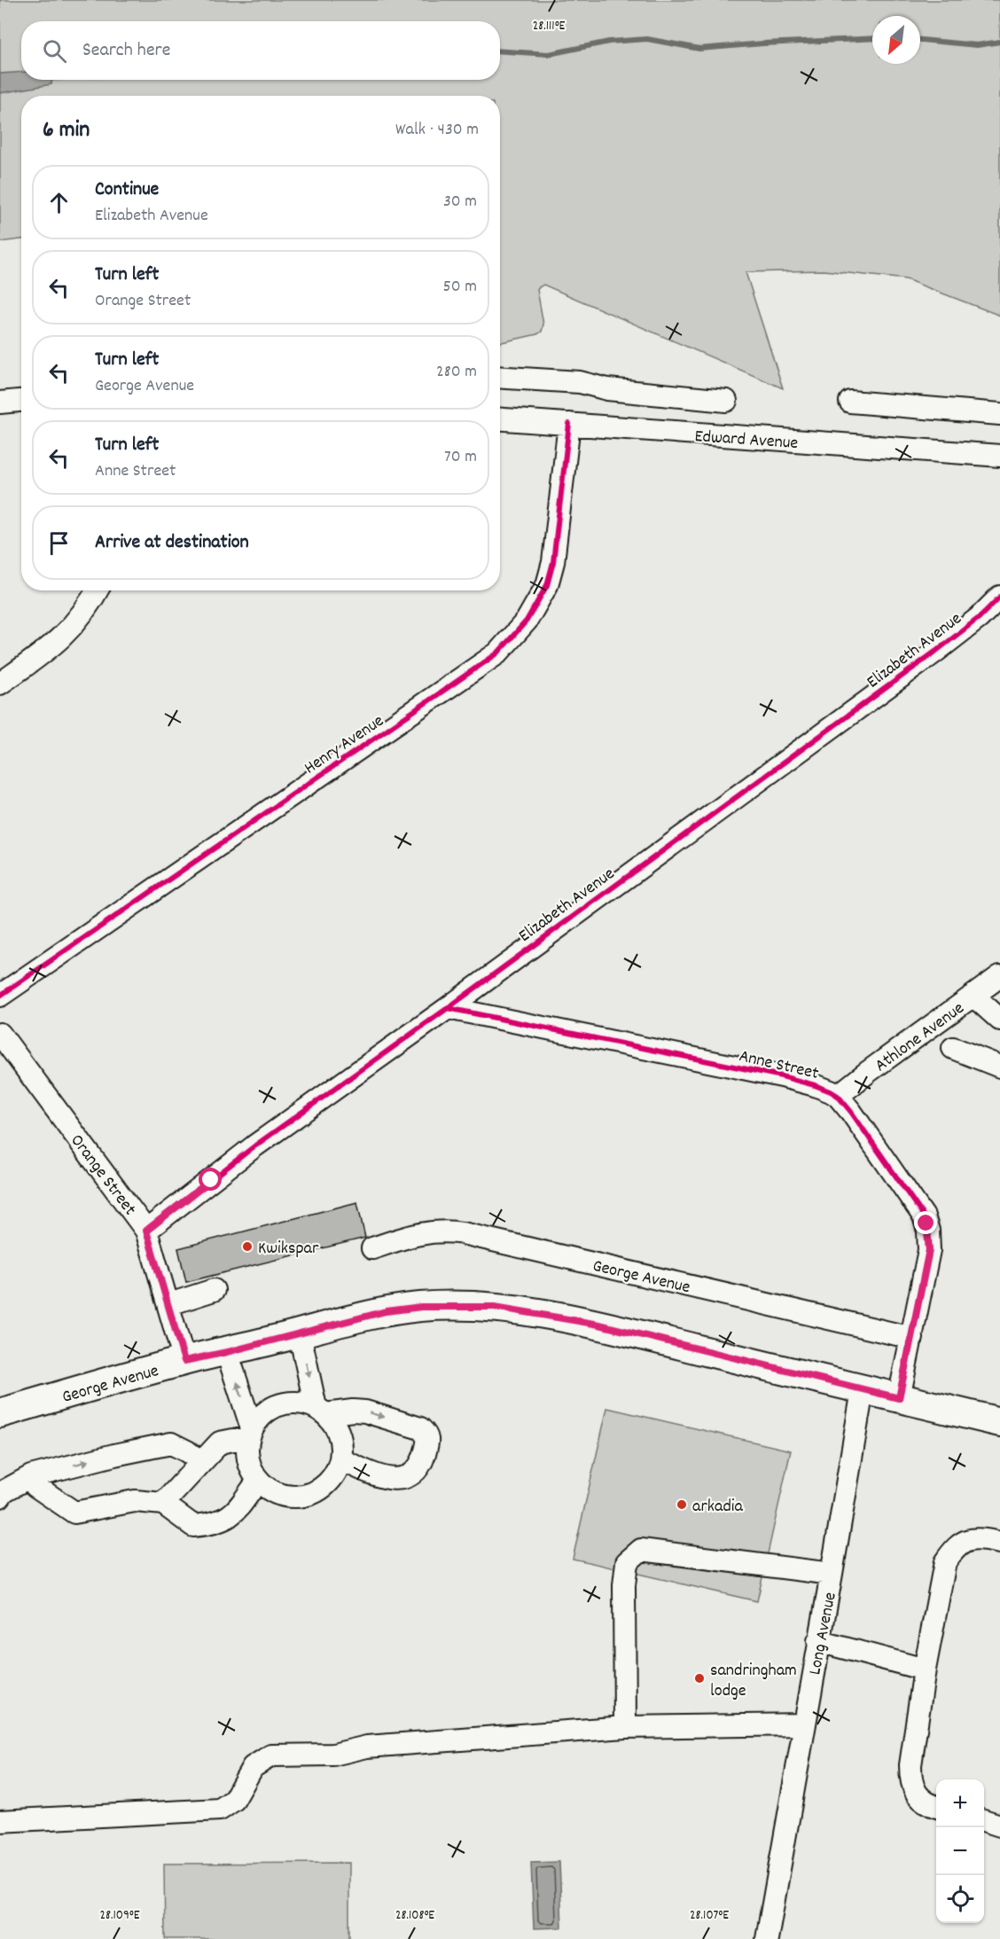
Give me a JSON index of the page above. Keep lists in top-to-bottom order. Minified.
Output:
{"streets":{"main road":["George Avenue"],"street":["Edward Avenue","Elizabeth Avenue","Henry Avenue","Athlone Avenue","Anne Street","Orange Street","Long Avenue"]},"crossings":[["Edward Avenue","Henry Avenue"],["Elizabeth Avenue","Anne Street"],["Elizabeth Avenue","Orange Street"],["Athlone Avenue","Anne Street"],["Anne Street","George Avenue"],["Orange Street","George Avenue"],["George Avenue","Long Avenue"]],"places":["Kwikspar","arkadia","sandringham lodge"],"north":"bottom left","page":{"search":"Search here","heading":["6 min","Walk · 430 m"],"list":[["Continue","Elizabeth Avenue","30 m"],["Turn left","Orange Street","50 m"],["Turn left","George Avenue","280 m"],["Turn left","Anne Street","70 m"],"Arrive at destination"],"map_buttons":["+","−"]},"coordinates":["28.111°E","28.109°E","28.108°E","28.107°E"]}
